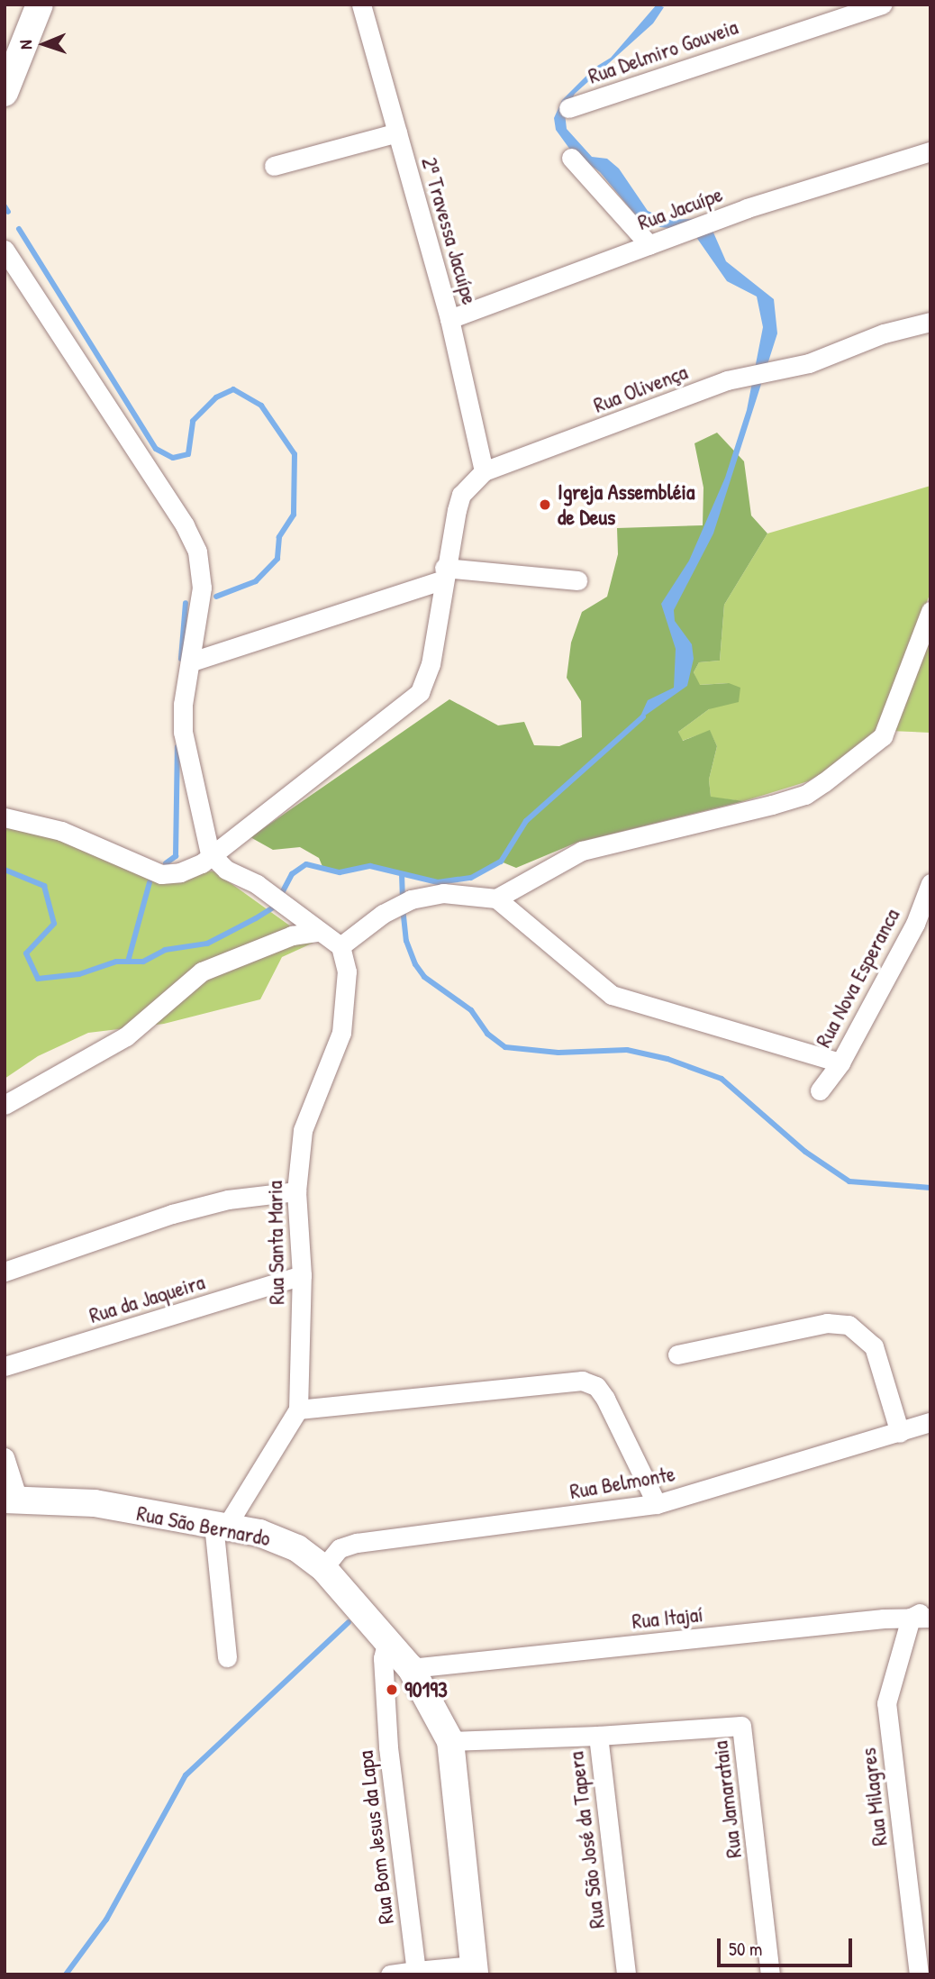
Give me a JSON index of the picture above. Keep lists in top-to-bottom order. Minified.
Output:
{"streets":{"street":["Rua Delmiro Gouveia","Rua Jacuípe","2ª Travessa Jacuípe","Rua Olivença","Rua Nova Esperanca","Rua Santa Maria","Rua da Jaqueira","Rua Belmonte","Rua São Bernardo","Rua Itajaí","Rua Milagres","Rua Jamarataia","Rua Bom Jesus da Lapa","Rua São José da Tapera"]},"crossings":[["Rua Jacuípe","2ª Travessa Jacuípe"],["2ª Travessa Jacuípe","Rua Olivença"],["Rua Santa Maria","Rua da Jaqueira"],["Rua Belmonte","Rua São Bernardo"],["Rua São Bernardo","Rua Itajaí"],["Rua São Bernardo","Rua Bom Jesus da Lapa"],["Rua São Bernardo","Rua São José da Tapera"],["Rua Itajaí","Rua Milagres"],["Rua Jamarataia","Rua São José da Tapera"]],"places":["Igreja Assembléia de Deus","90193"],"scale_bar":"50 m","north":"left"}
